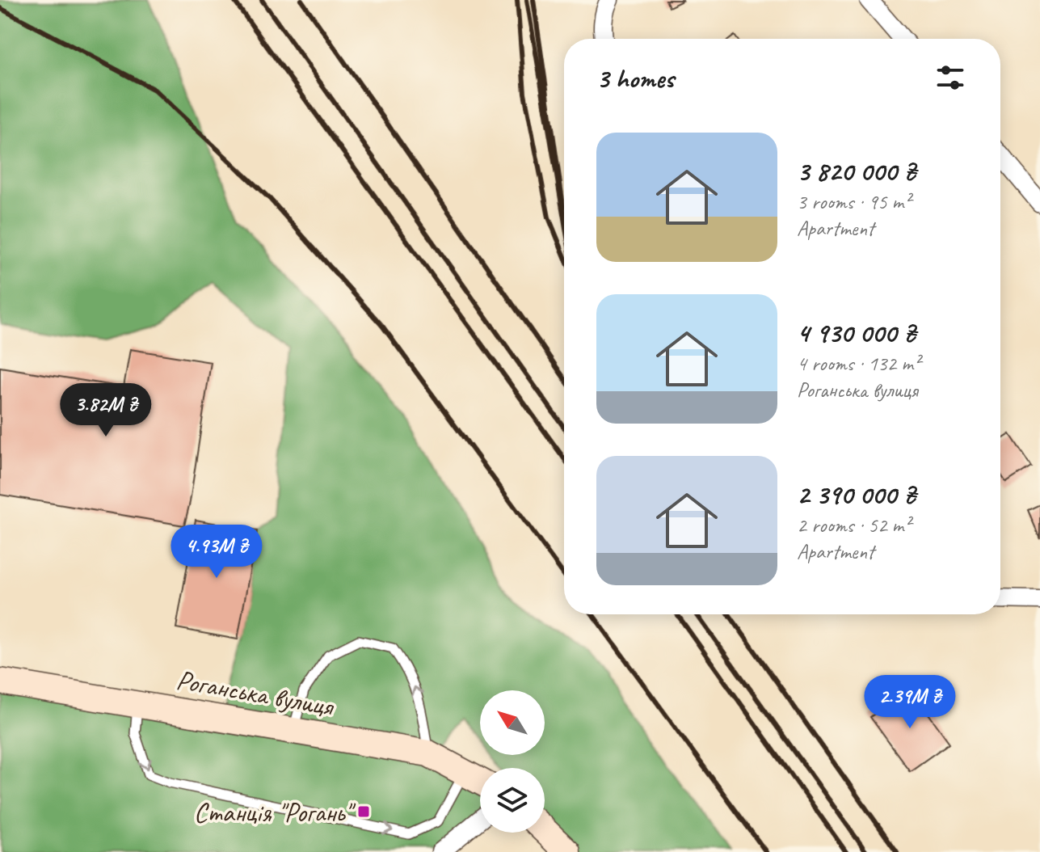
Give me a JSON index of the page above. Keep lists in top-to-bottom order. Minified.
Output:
{"streets":{"main road":["Роганська вулиця"]},"places":{"transit":["Станція \"Рогань\""]},"north":"top left","page":{"heading":"3 homes","list":[{"name":"3 820 000 ₴","note":"3 rooms · 95 m² · Apartment"},{"name":"4 930 000 ₴","note":"4 rooms · 132 m² · Роганська вулиця"},{"name":"2 390 000 ₴","note":"2 rooms · 52 m² · Apartment"}],"price":["3.82M ₴","4.93M ₴","2.39M ₴"]}}
